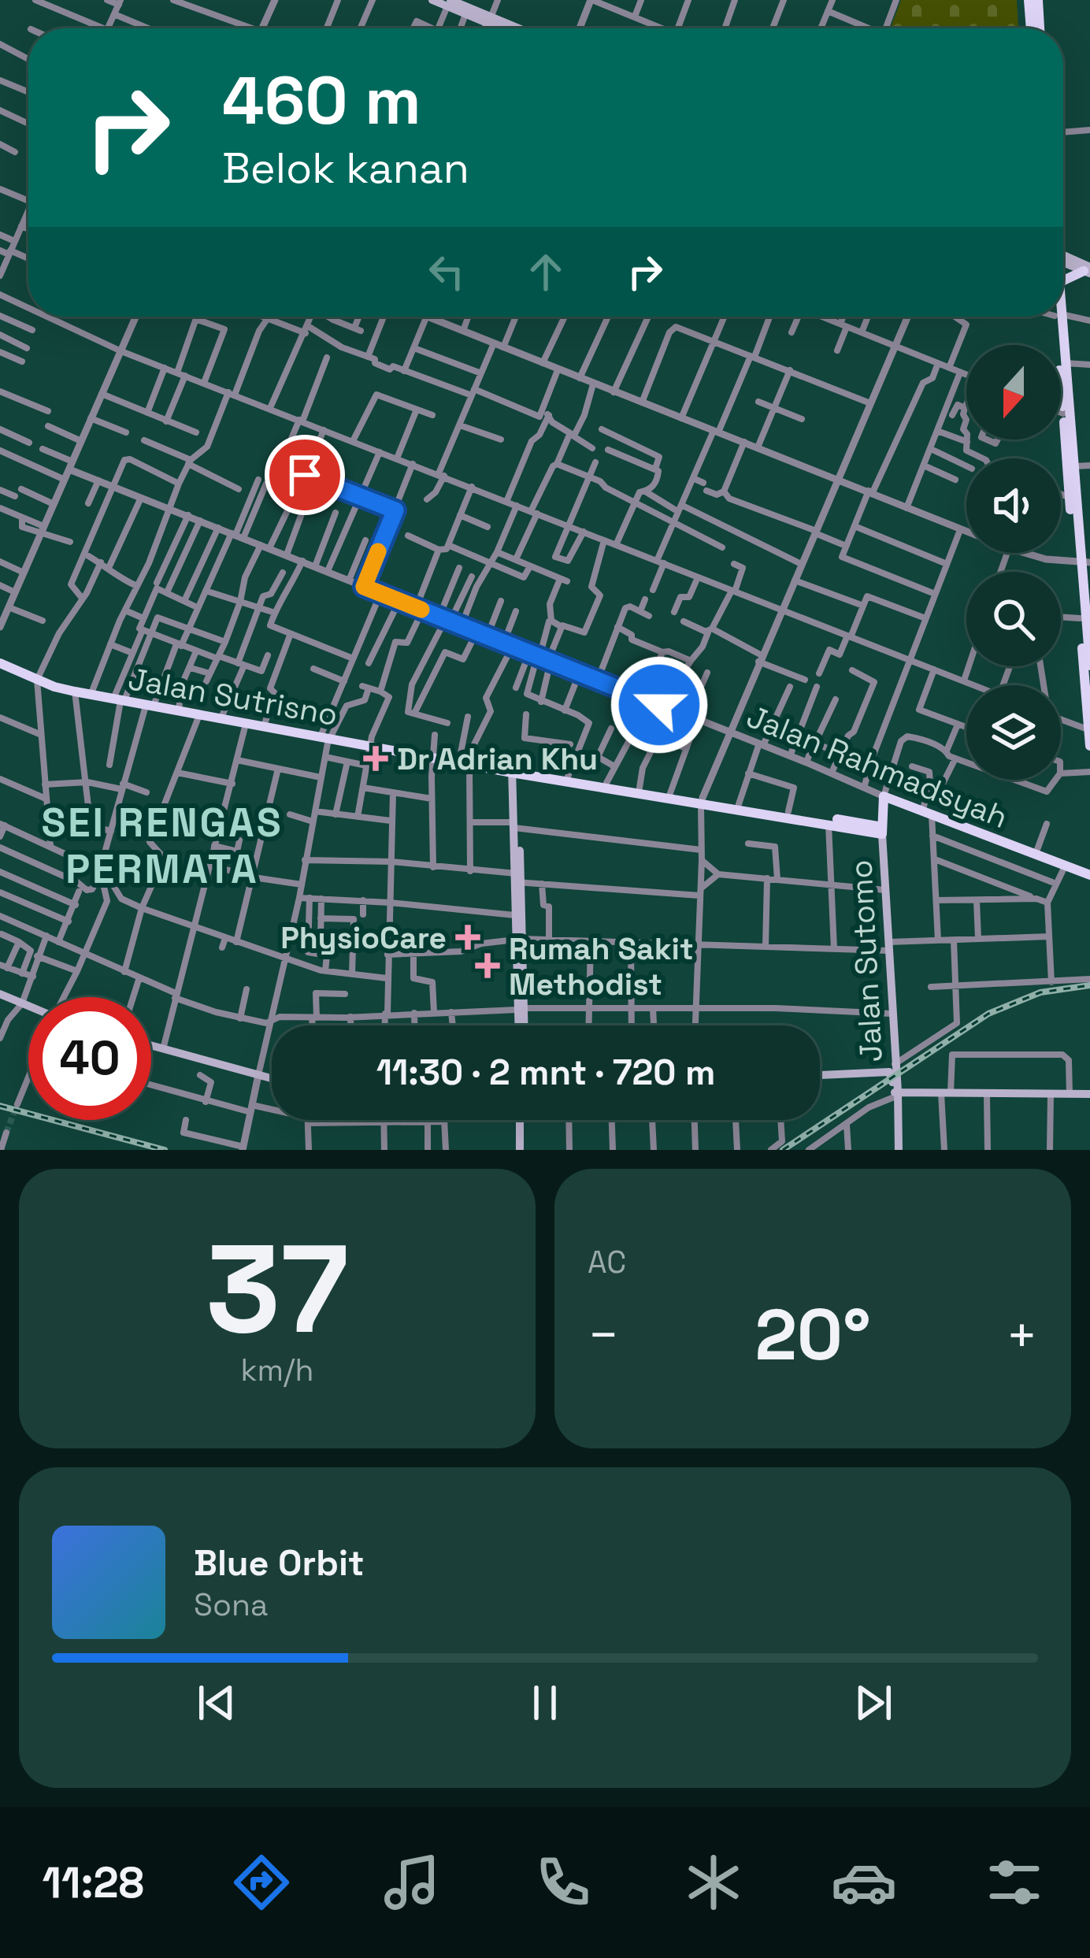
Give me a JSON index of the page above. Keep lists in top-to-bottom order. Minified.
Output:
{"streets":{"main road":["Jalan Sutrisno","Jalan Rahmadsyah","Jalan Sutomo"]},"crossings":[["Jalan Sutrisno","Jalan Sutomo"],["Jalan Rahmadsyah","Jalan Sutomo"]],"districts":["SEI RENGAS PERMATA"],"places":{"health":["Dr Adrian Khu","PhysioCare","Rumah Sakit Methodist"]},"north":"bottom","page":{"turn":["460 m","Belok kanan"],"limit":"40","trip":"11:30 · 2 mnt · 720 m","tile":[["37","km/h"],"AC"],"heat":["−","20°","+"],"song":["Blue Orbit","Sona"],"tabs":"11:28"}}
